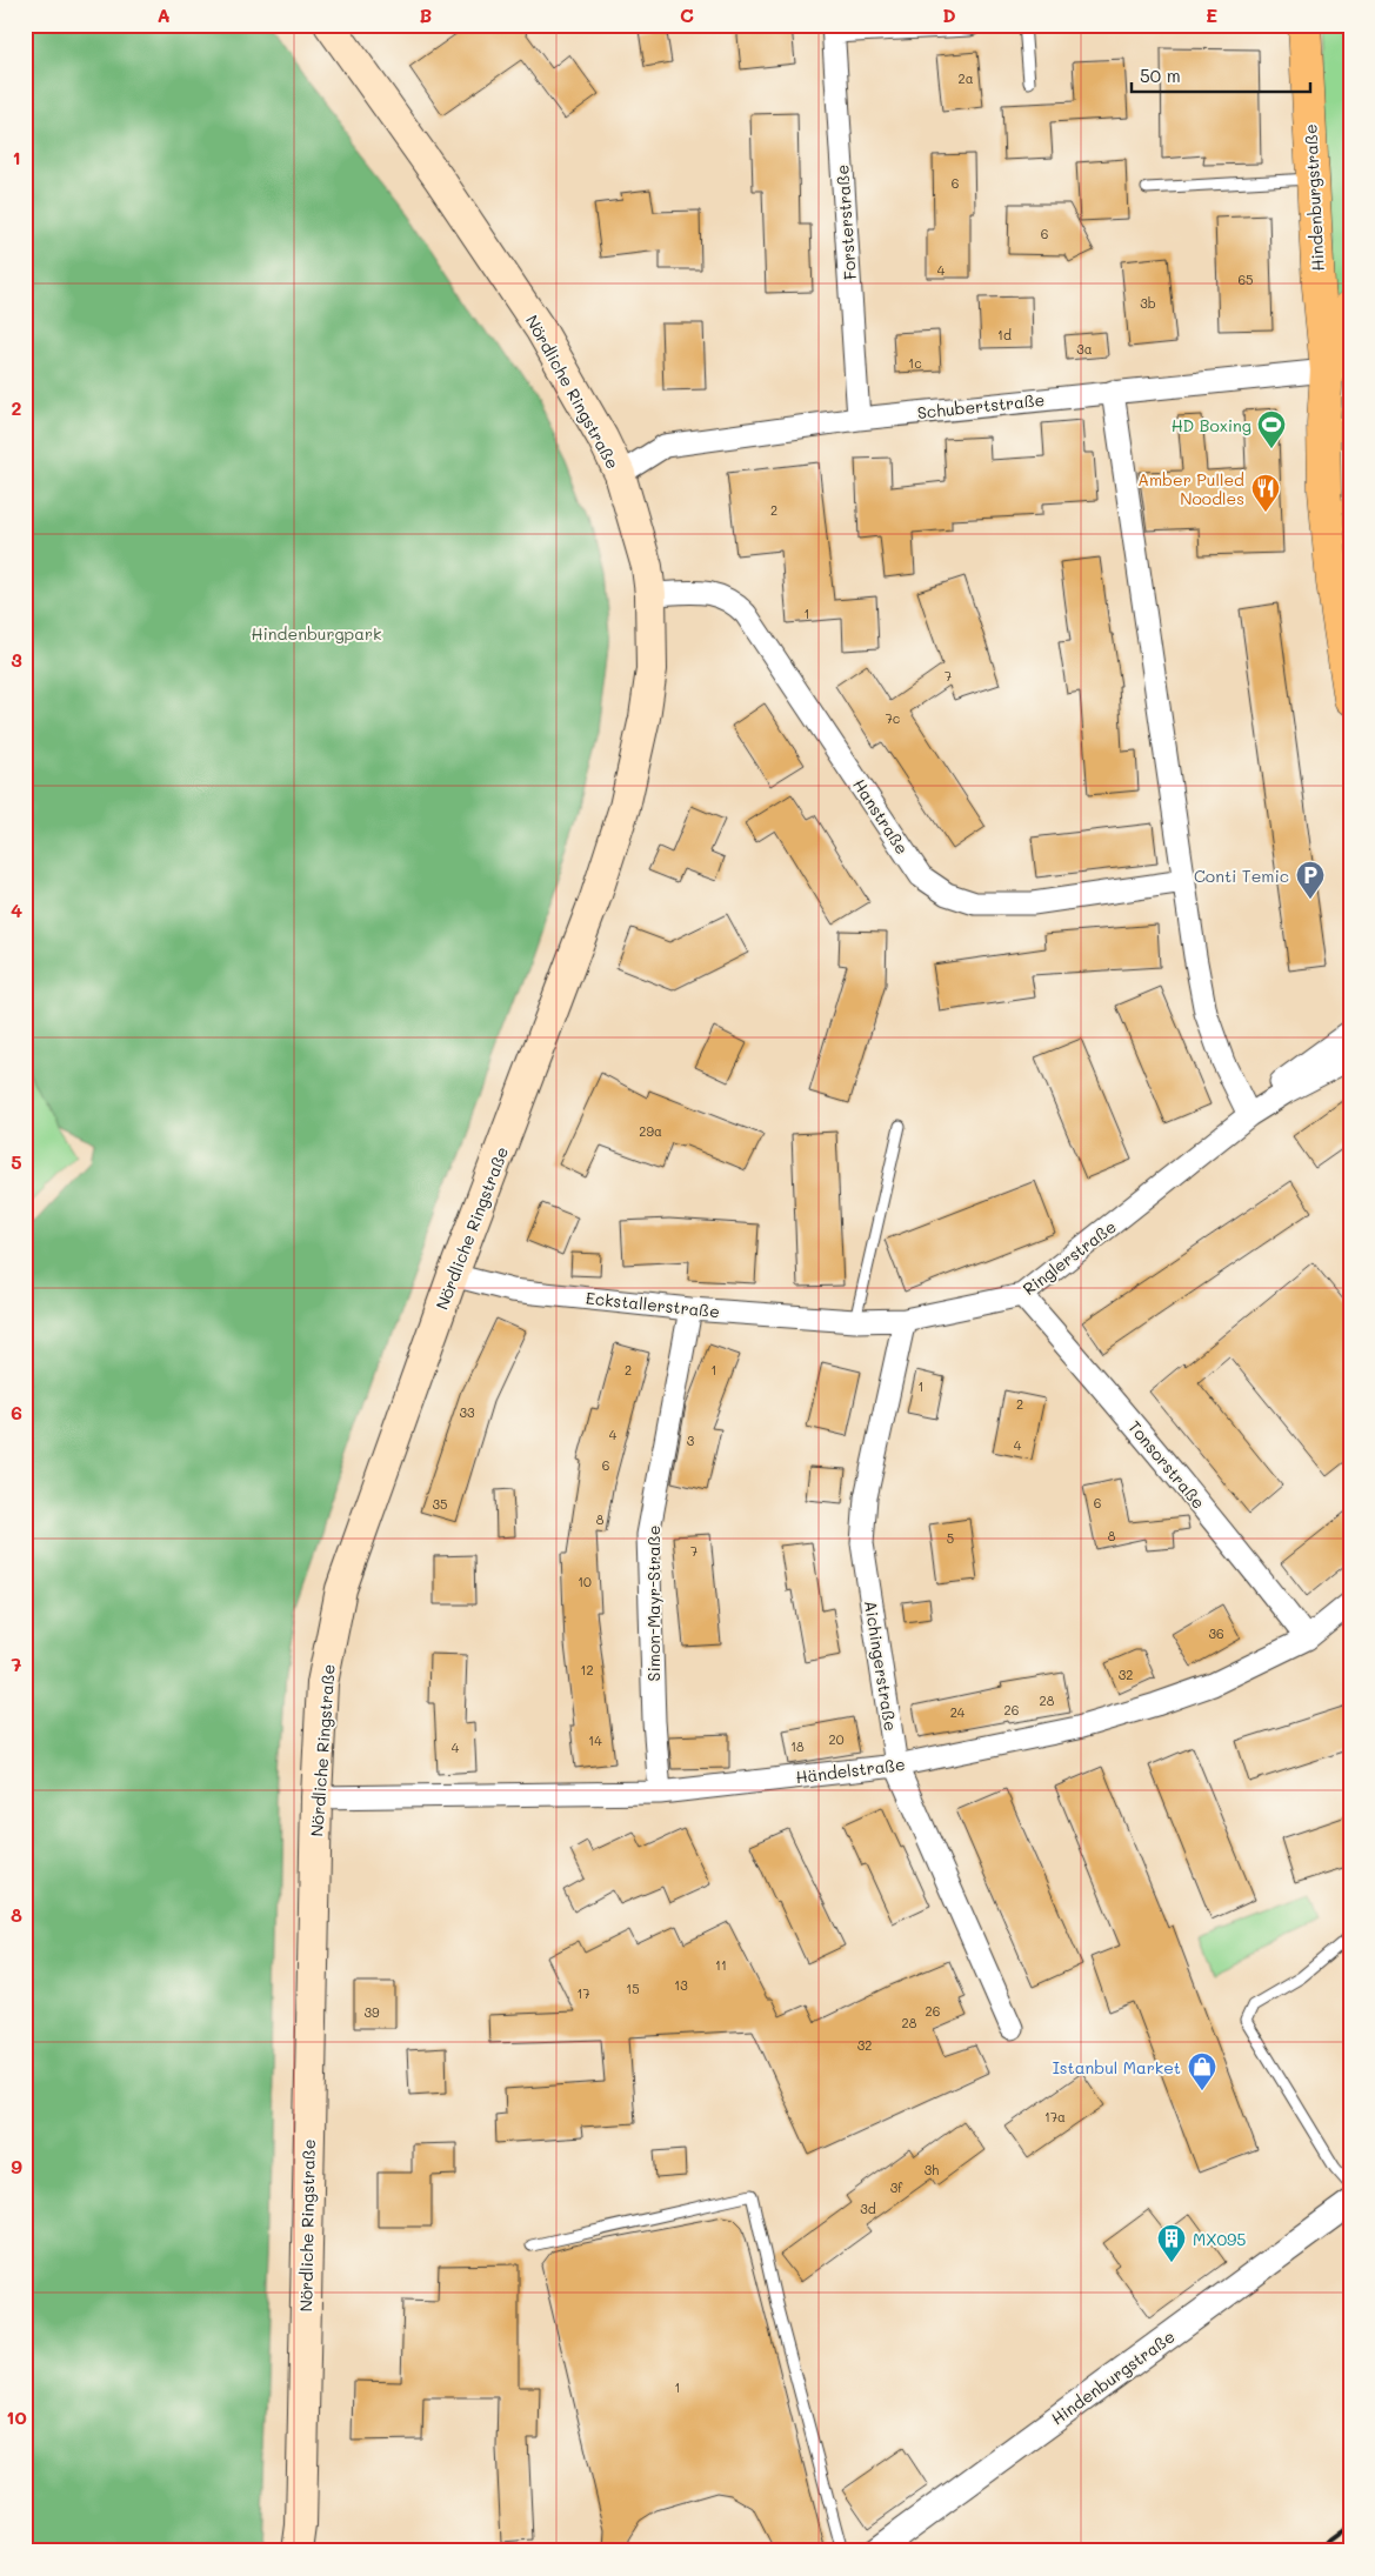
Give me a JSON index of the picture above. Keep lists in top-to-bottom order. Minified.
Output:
{"streets":{"main road":["Hindenburgstraße","Nördliche Ringstraße"],"street":["Forsterstraße","Schubertstraße","Hanstraße","Ringlerstraße","Eckstallerstraße","Tonsorstraße","Simon-Mayr-Straße","Aichingerstraße","Händelstraße"]},"crossings":[["Hindenburgstraße","Schubertstraße"],["Forsterstraße","Schubertstraße"],["Nördliche Ringstraße","Schubertstraße"],["Nördliche Ringstraße","Hanstraße"],["Nördliche Ringstraße","Eckstallerstraße"],["Nördliche Ringstraße","Händelstraße"],["Ringlerstraße","Eckstallerstraße"],["Ringlerstraße","Tonsorstraße"],["Ringlerstraße","Aichingerstraße"],["Eckstallerstraße","Simon-Mayr-Straße"],["Tonsorstraße","Händelstraße"],["Simon-Mayr-Straße","Händelstraße"],["Aichingerstraße","Händelstraße"]],"parks":["Hindenburgpark"],"places":{"sports":["HD Boxing"],"restaurant":["Amber Pulled Noodles"],"parking":["Conti Temic"],"shop":["Istanbul Market"],"building":["MX095"]},"house_numbers":["2a","6","6","4","65","3b","1d","3a","1c","2","1","7","7c","29a","2","1","1","2","33","4","3","4","6","6","35","8","8","5","7","10","36","12","32","28","26","24","20","14","18","4","11","13","15","17","26","39","28","32","17a","3h","3f","3d","1"],"scale_bar":"50 m","grid":{"columns":["A","B","C","D","E"],"rows":["1","2","3","4","5","6","7","8","9","10"]}}
